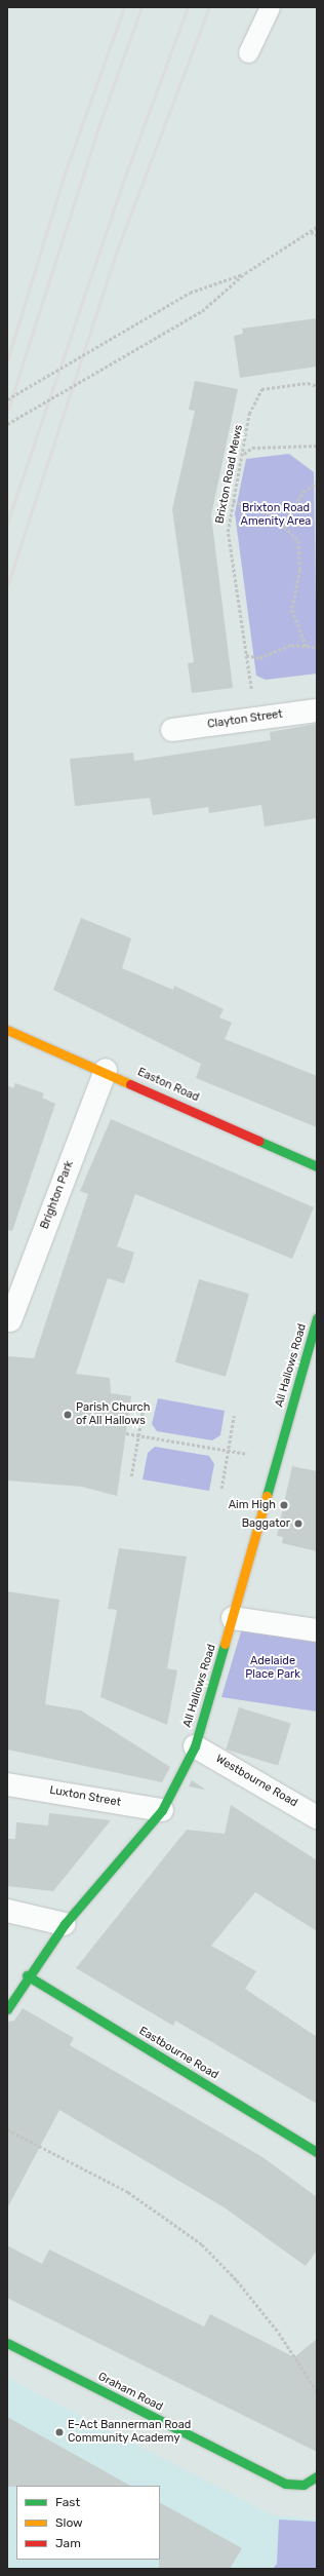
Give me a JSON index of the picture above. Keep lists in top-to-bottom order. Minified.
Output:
{"streets":{"street":["Clayton Street","Easton Road","Brighton Park","All Hallows Road","Westbourne Road","Luxton Street","Eastbourne Road","Graham Road"],"path":["Brixton Road Mews"]},"crossings":[["Brixton Road Mews","Clayton Street"],["Easton Road","Brighton Park"],["All Hallows Road","Westbourne Road"],["All Hallows Road","Luxton Street"],["All Hallows Road","Eastbourne Road"]],"parks":["Brixton Road Amenity Area","Adelaide Place Park"],"places":["Parish Church of All Hallows","Aim High","Baggator","E-Act Bannerman Road Community Academy"],"legend":["Fast","Slow","Jam"]}
